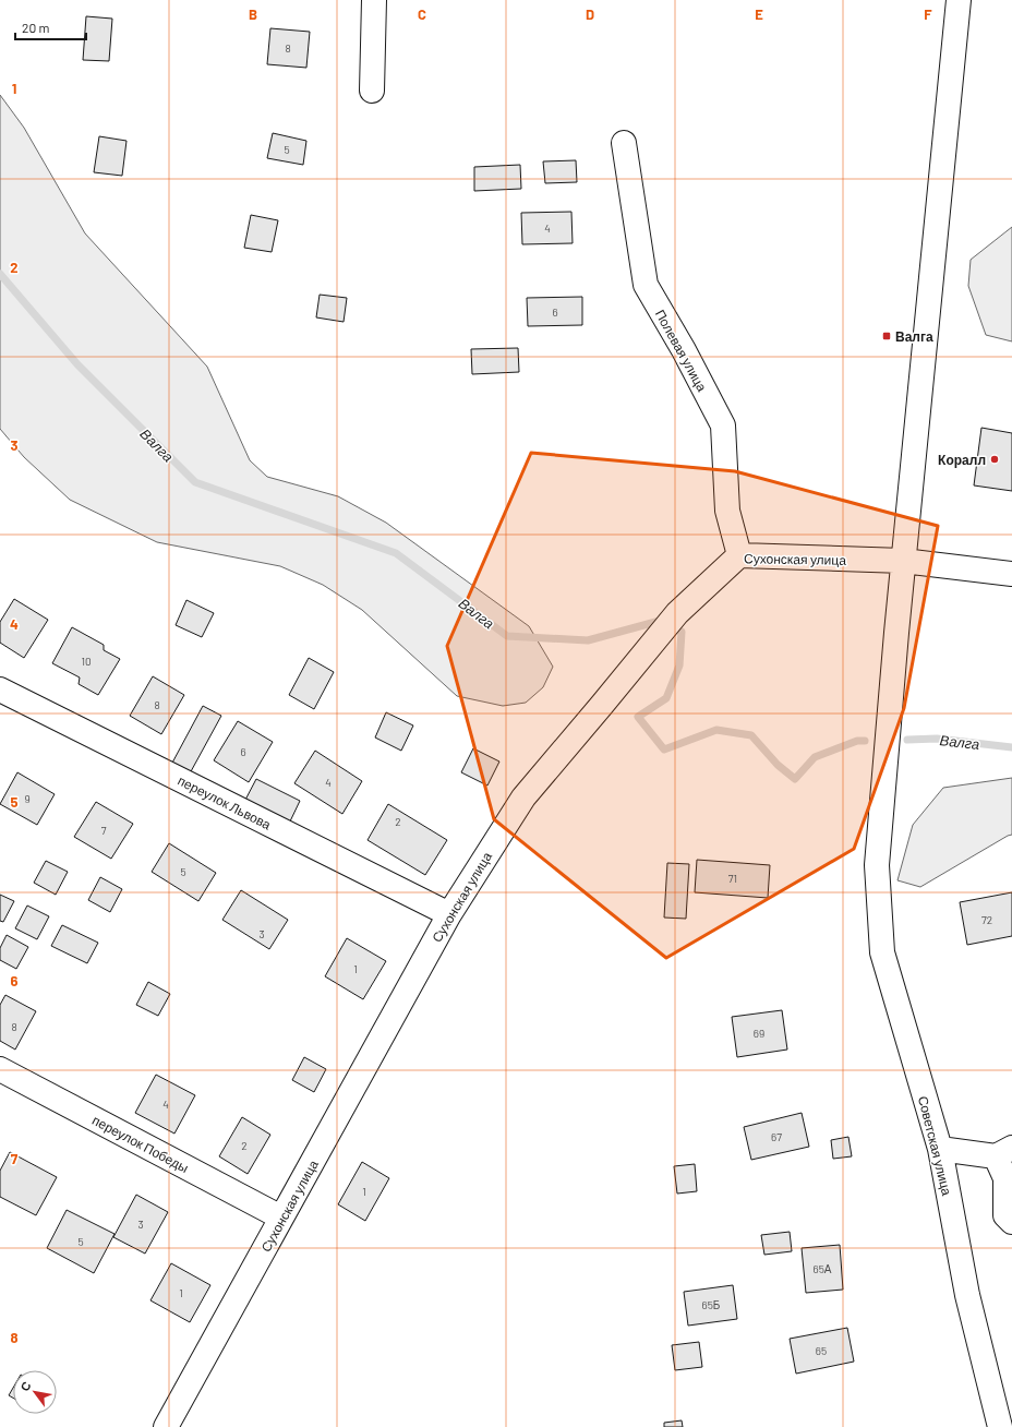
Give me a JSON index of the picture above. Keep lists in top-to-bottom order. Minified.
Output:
{"streets":{"street":["Полевая улица","Сухонская улица","переулок Львова","переулок Победы","Советская улица"]},"crossings":[["Полевая улица","Сухонская улица"],["Сухонская улица","переулок Львова"],["Сухонская улица","переулок Победы"],["Сухонская улица","Советская улица"]],"water":["Валга"],"places":{"transit":["Валга"],"other":["Коралл"]},"house_numbers":["8","5","4","6","10","8","6","4","9","2","7","5","71","72","3","1","8","69","4","67","2","1","3","5","65А","1","65Б","65"],"scale_bar":"20 m","north":"top left","grid":{"columns":["B","C","D","E","F"],"rows":["1","2","3","4","5","6","7","8"]}}
